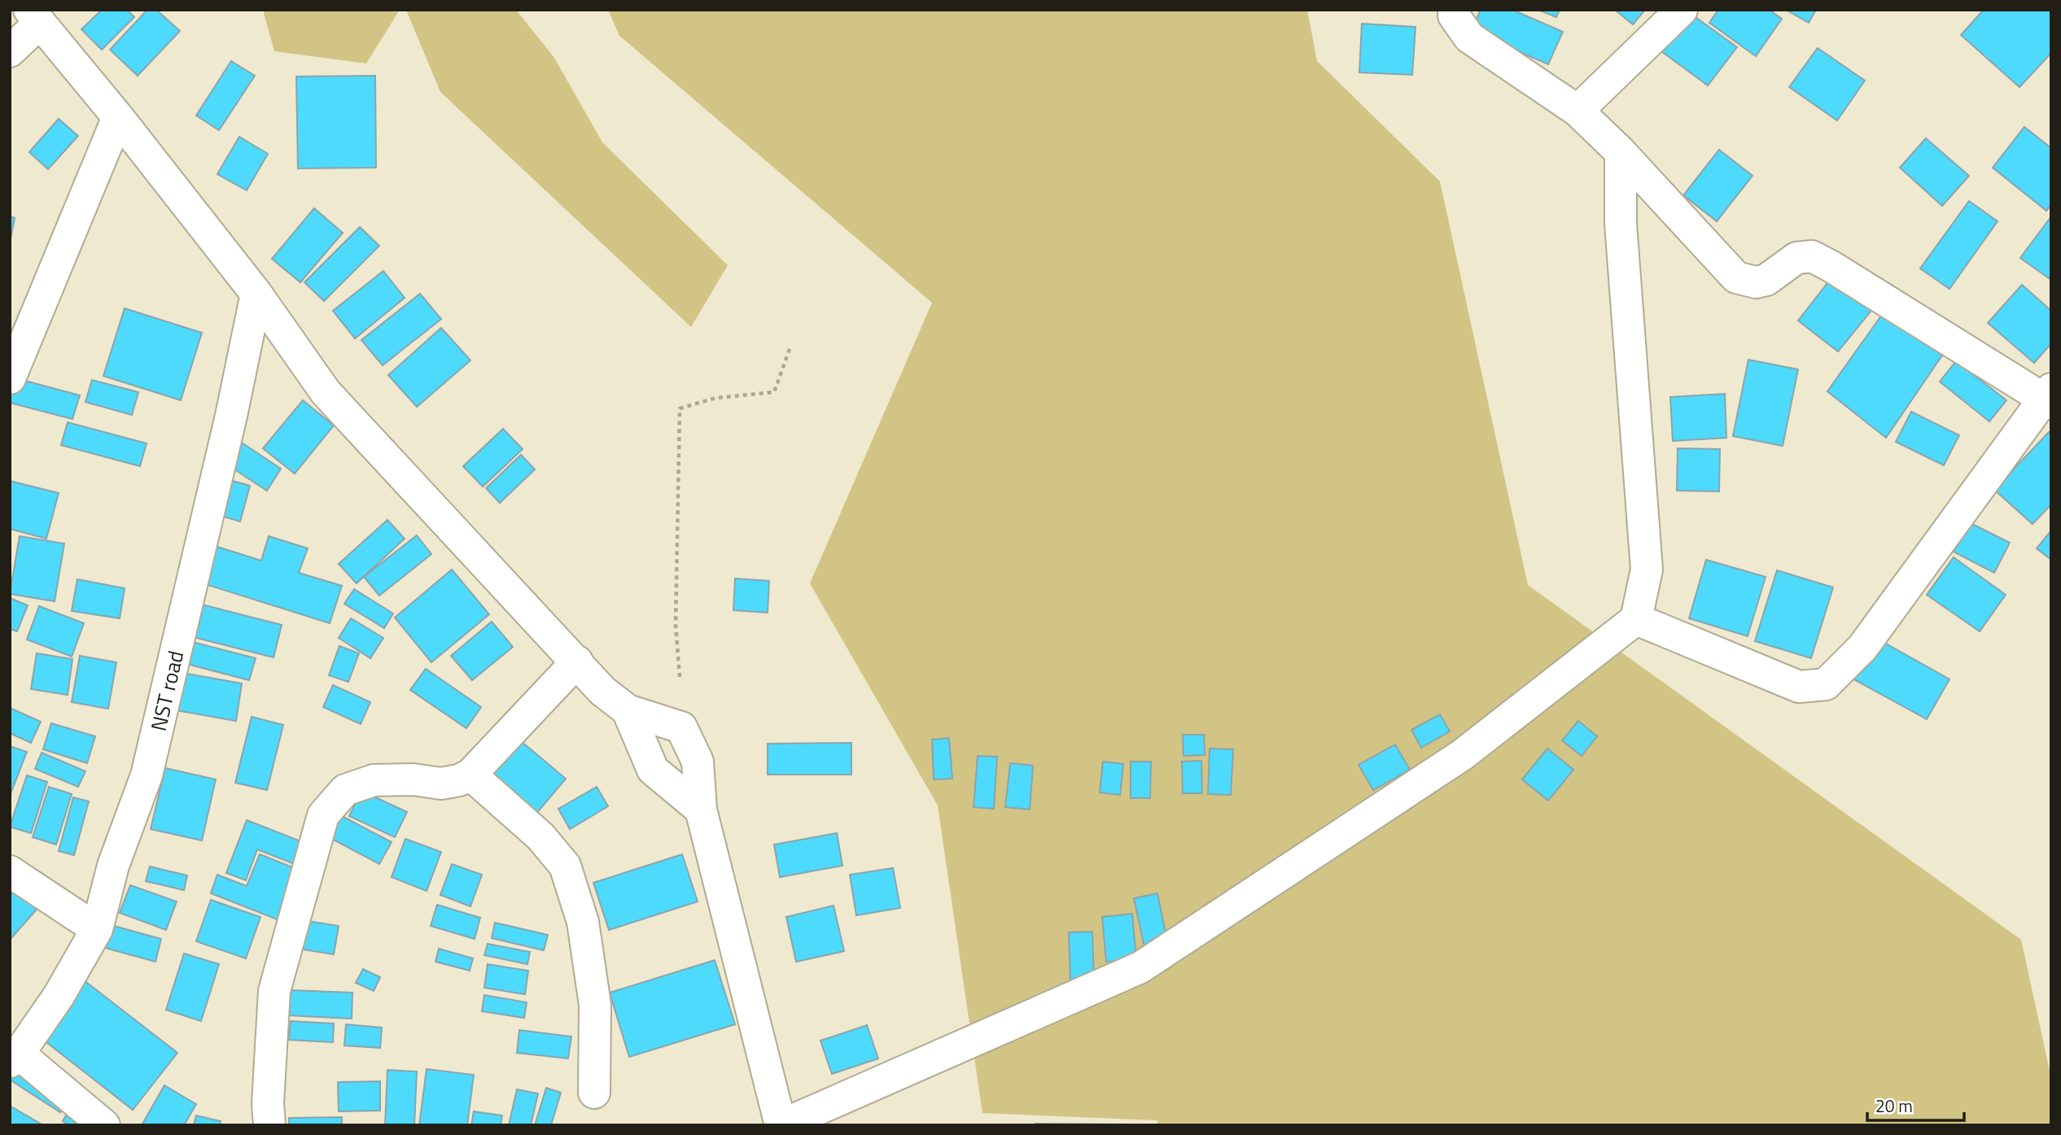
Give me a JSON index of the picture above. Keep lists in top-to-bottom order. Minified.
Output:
{"streets":{"street":["NST road"]},"scale_bar":"20 m"}
